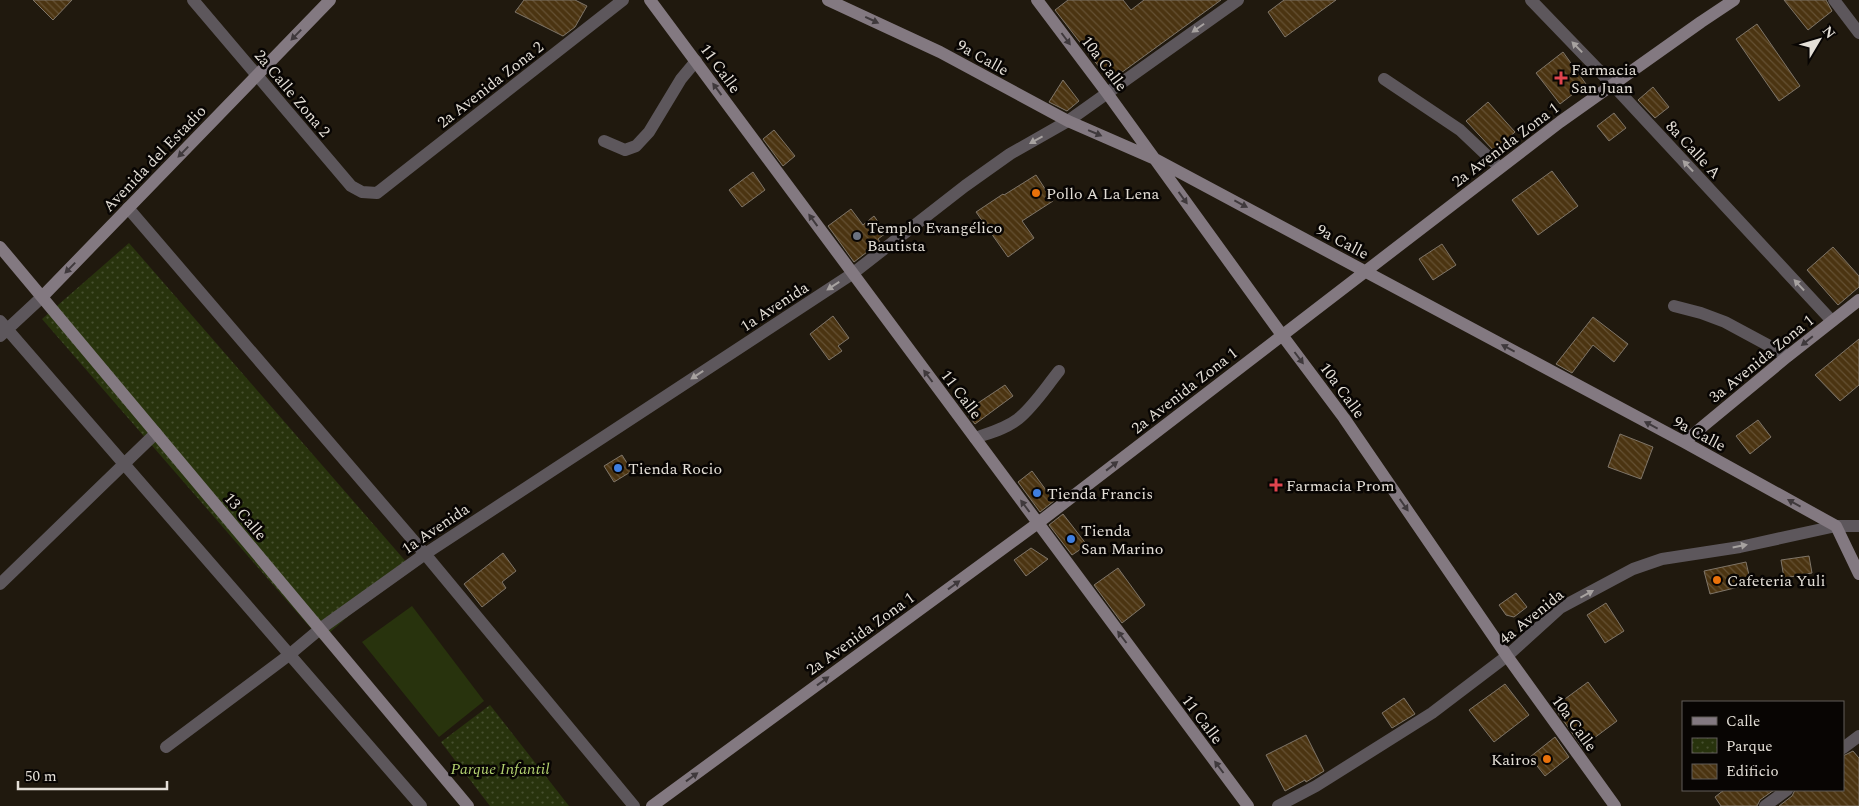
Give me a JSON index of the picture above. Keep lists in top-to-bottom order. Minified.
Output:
{"streets":{"street":["9a Calle","10a Calle","11 Calle","2a Avenida Zona 2","2a Calle Zona 2","2a Avenida Zona 1","8a Calle A","Avenida del Estadio","1a Avenida","3a Avenida Zona 1","13 Calle","4a Avenida"]},"crossings":[["9a Calle","10a Calle"],["9a Calle","2a Avenida Zona 1"],["9a Calle","1a Avenida"],["9a Calle","3a Avenida Zona 1"],["9a Calle","4a Avenida"],["10a Calle","2a Avenida Zona 1"],["10a Calle","1a Avenida"],["10a Calle","4a Avenida"],["11 Calle","2a Avenida Zona 1"],["11 Calle","1a Avenida"],["2a Avenida Zona 2","2a Calle Zona 2"],["2a Calle Zona 2","Avenida del Estadio"],["2a Avenida Zona 1","8a Calle A"],["8a Calle A","3a Avenida Zona 1"],["Avenida del Estadio","13 Calle"],["1a Avenida","13 Calle"]],"one_way":["10a Calle","11 Calle","2a Avenida Zona 1","8a Calle A","Avenida del Estadio","1a Avenida","4a Avenida"],"parks":["Parque Infantil"],"places":{"health":["Farmacia San Juan","Farmacia Prom"],"other":["Pollo A La Lena","Templo Evangélico Bautista","Tienda Rocio","Tienda Francis","Tienda San Marino","Cafeteria Yuli","Kairos"]},"legend":["Calle","Parque","Edificio"],"scale_bar":"50 m","north":"top right"}
